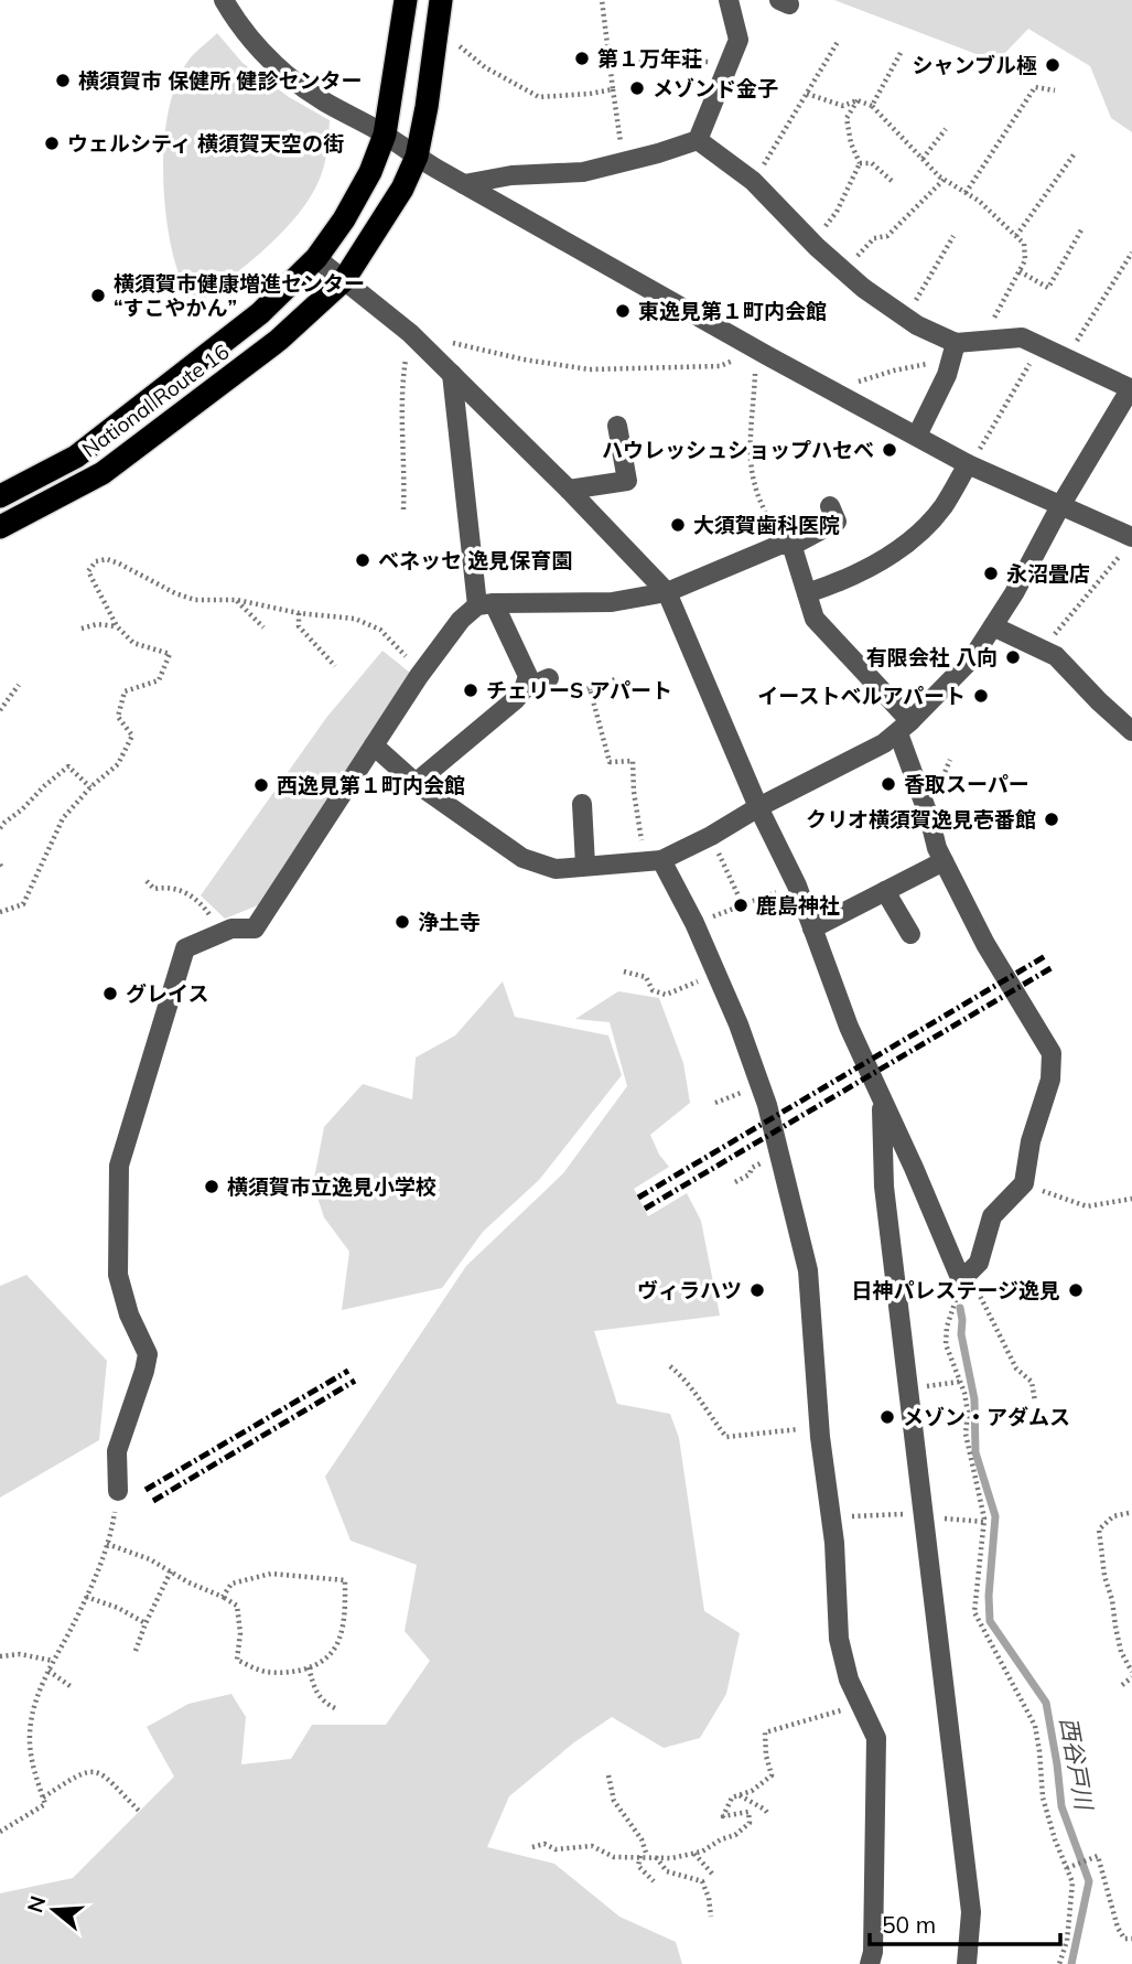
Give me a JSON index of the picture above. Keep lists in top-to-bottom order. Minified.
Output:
{"streets":{"highway":["National Route 16"]},"water":["西谷戸川"],"places":["第１万年荘","シャンブル極","横須賀市 保健所 健診センター","メゾンド金子","ウェルシティ 横須賀天空の街","横須賀市健康増進センター “すこやかん”","東逸見第１町内会館","ハウレッシュショップハセベ","大須賀歯科医院","ベネッセ 逸見保育園","永沼畳店","有限会社 八向","チェリーS アパート","イーストベルアパート","香取スーパー","西逸見第１町内会館","クリオ横須賀逸見壱番館","鹿島神社","浄土寺","グレイス","横須賀市立逸見小学校","ヴィラハツ","日神パレステージ逸見","メゾン・アダムス"],"scale_bar":"50 m","north":"left"}
